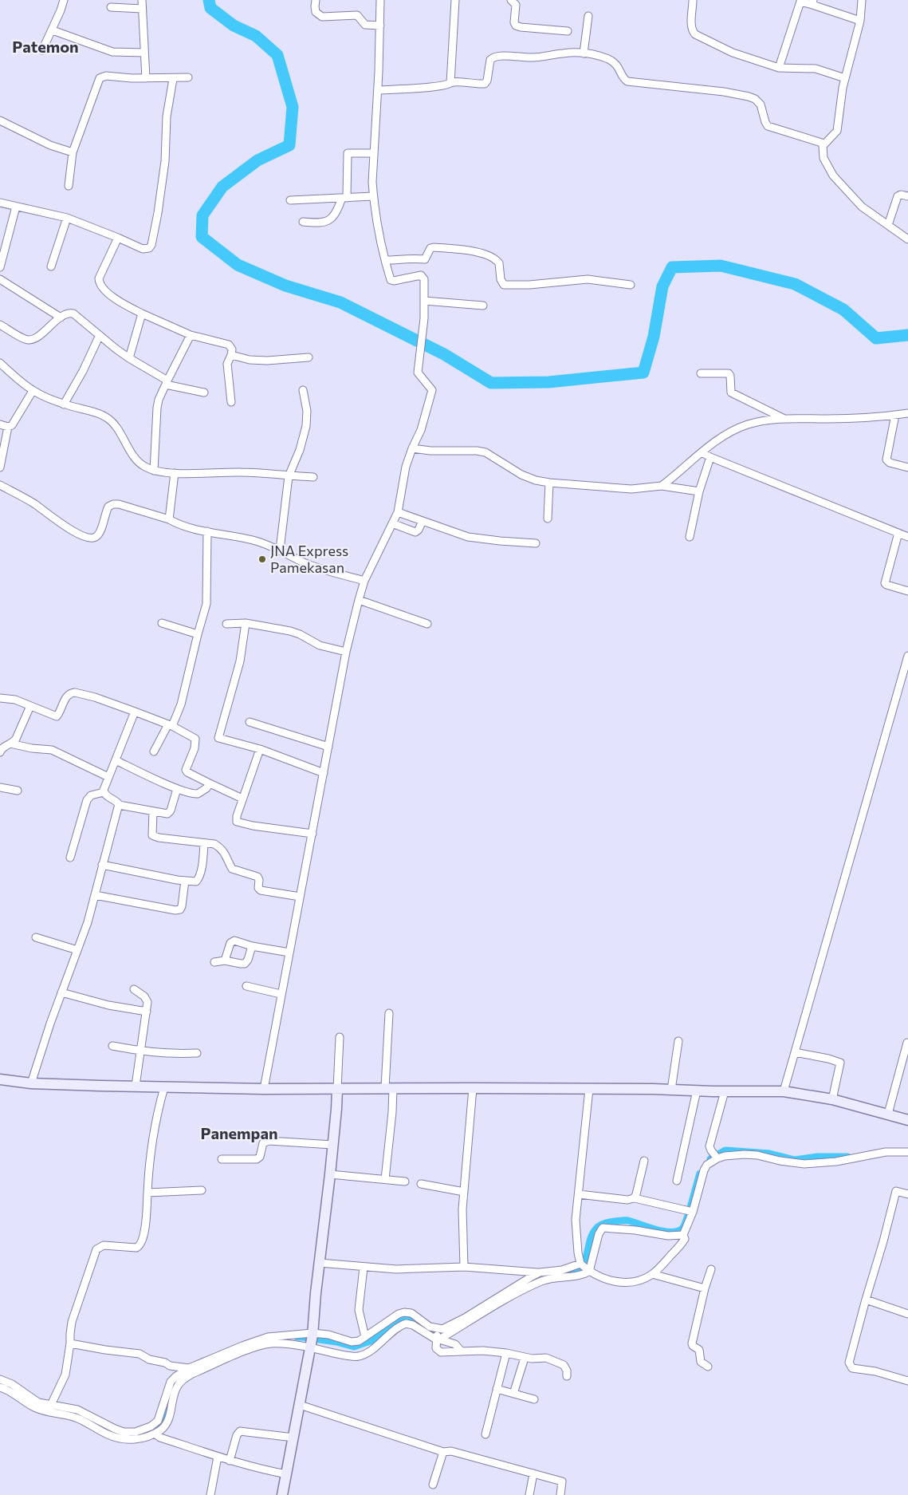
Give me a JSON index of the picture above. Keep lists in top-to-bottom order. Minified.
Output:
{"districts":["Patemon","Panempan"],"places":["JNA Express Pamekasan"]}
